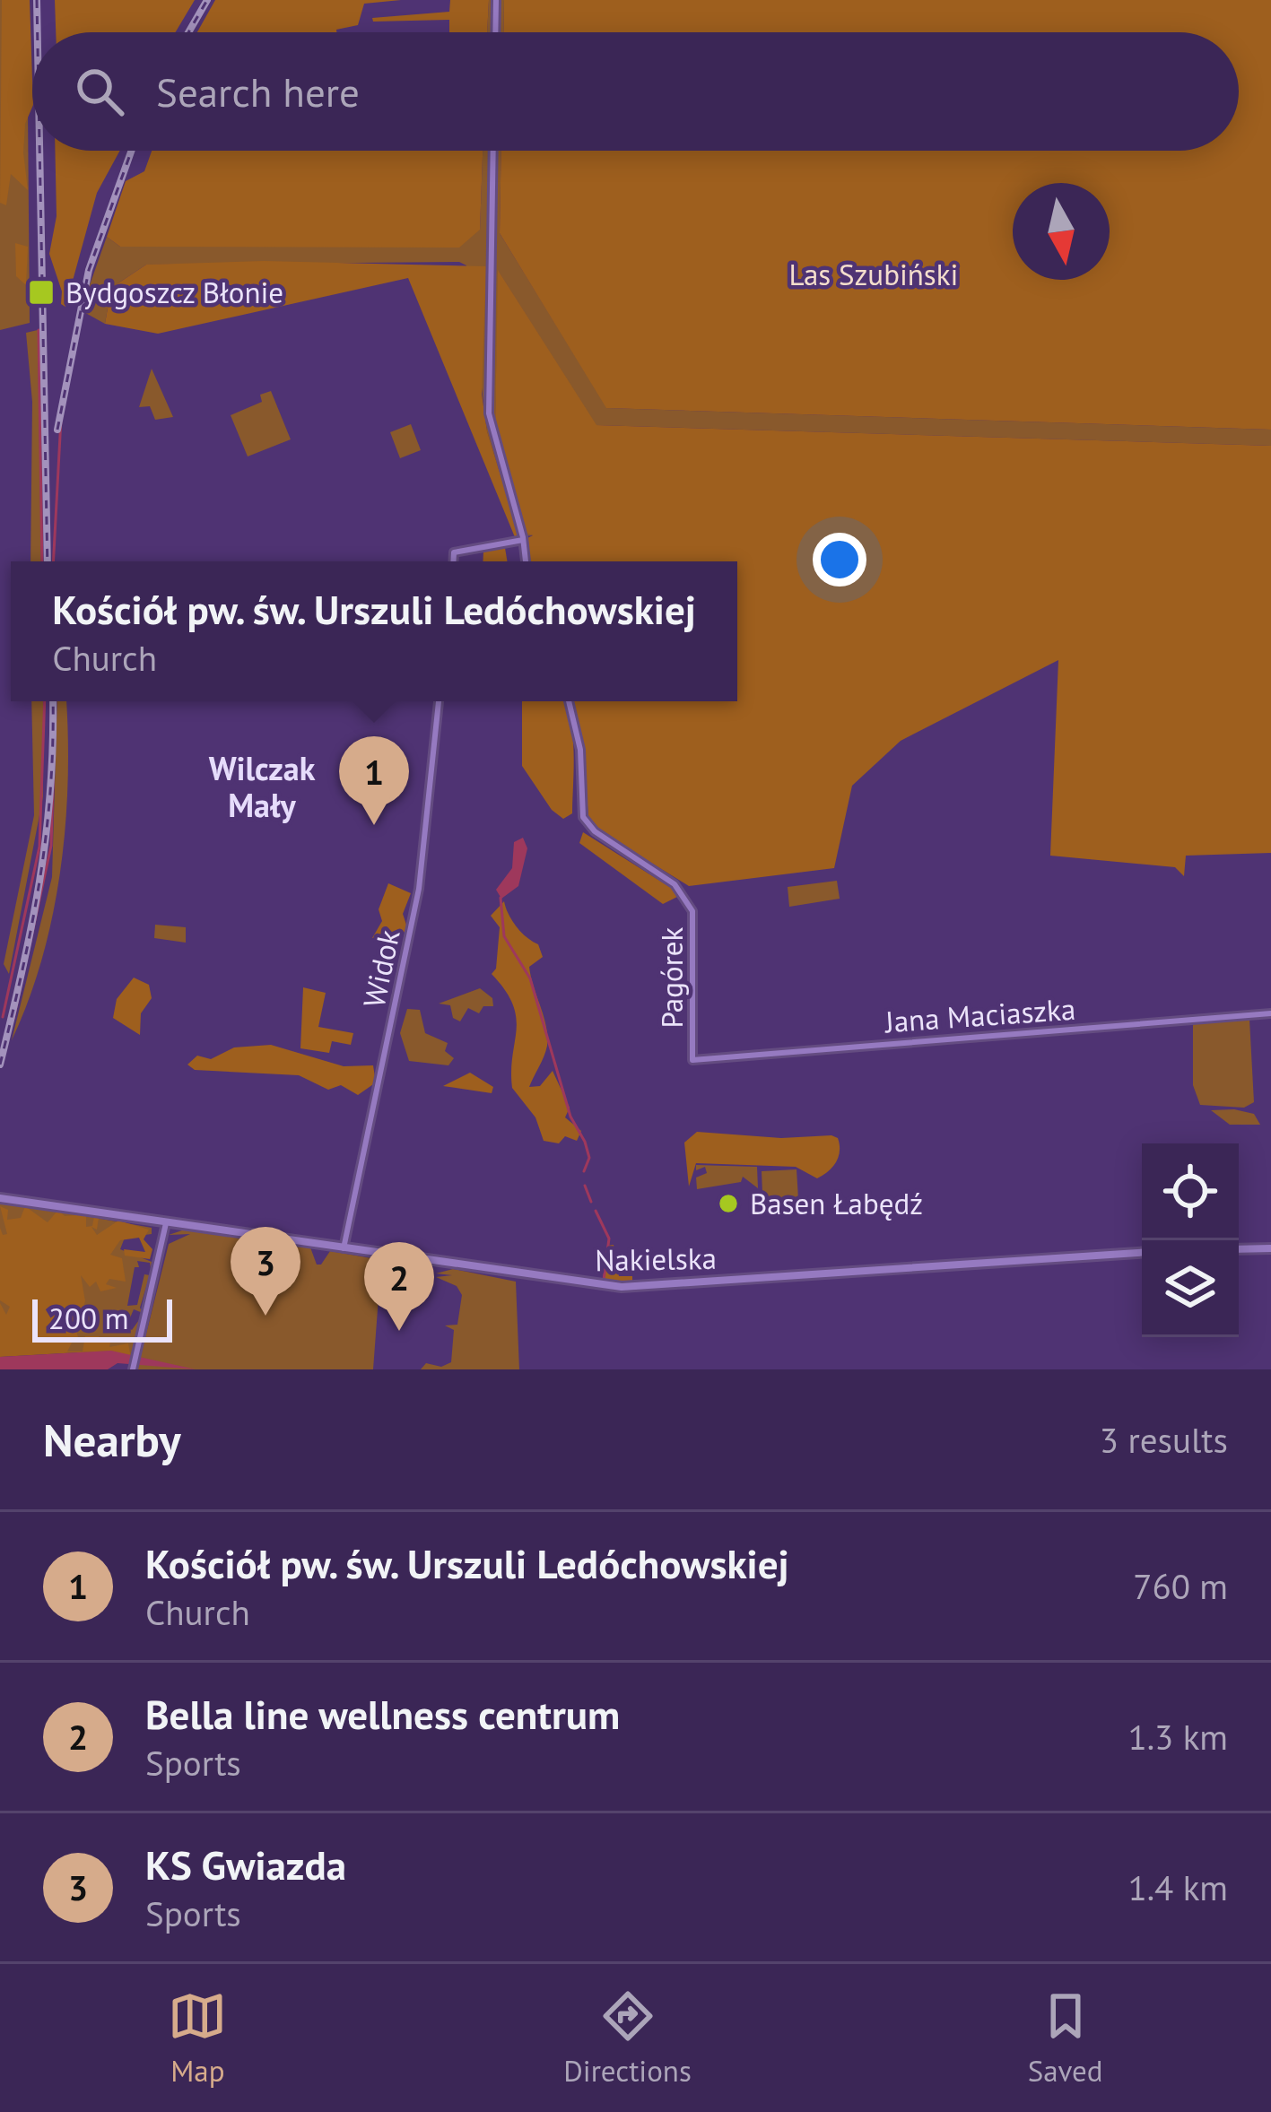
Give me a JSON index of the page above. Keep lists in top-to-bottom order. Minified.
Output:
{"streets":{"main road":["Nakielska"],"street":["Widok","Pagórek","Jana Maciaszka"]},"crossings":[["Widok","Nakielska"],["Pagórek","Jana Maciaszka"]],"districts":["Wilczak Mały"],"parks":["Las Szubiński"],"places":{"transit":["Bydgoszcz Błonie"],"other":["Basen Łabędź"]},"scale_bar":"200 m","north":"bottom","page":{"search":"Search here","popup":["Kościół pw. św. Urszuli Ledóchowskiej","Church"],"pins":["1","3","2"],"scale":"200 m","heading":["Nearby","3 results"],"list":[{"mark":"1","name":"Kościół pw. św. Urszuli Ledóchowskiej","note":"Church","value":"760 m"},{"mark":"2","name":"Bella line wellness centrum","note":"Sports","value":"1.3 km"},{"mark":"3","name":"KS Gwiazda","note":"Sports","value":"1.4 km"}],"nav":["Map","Directions","Saved"]}}
